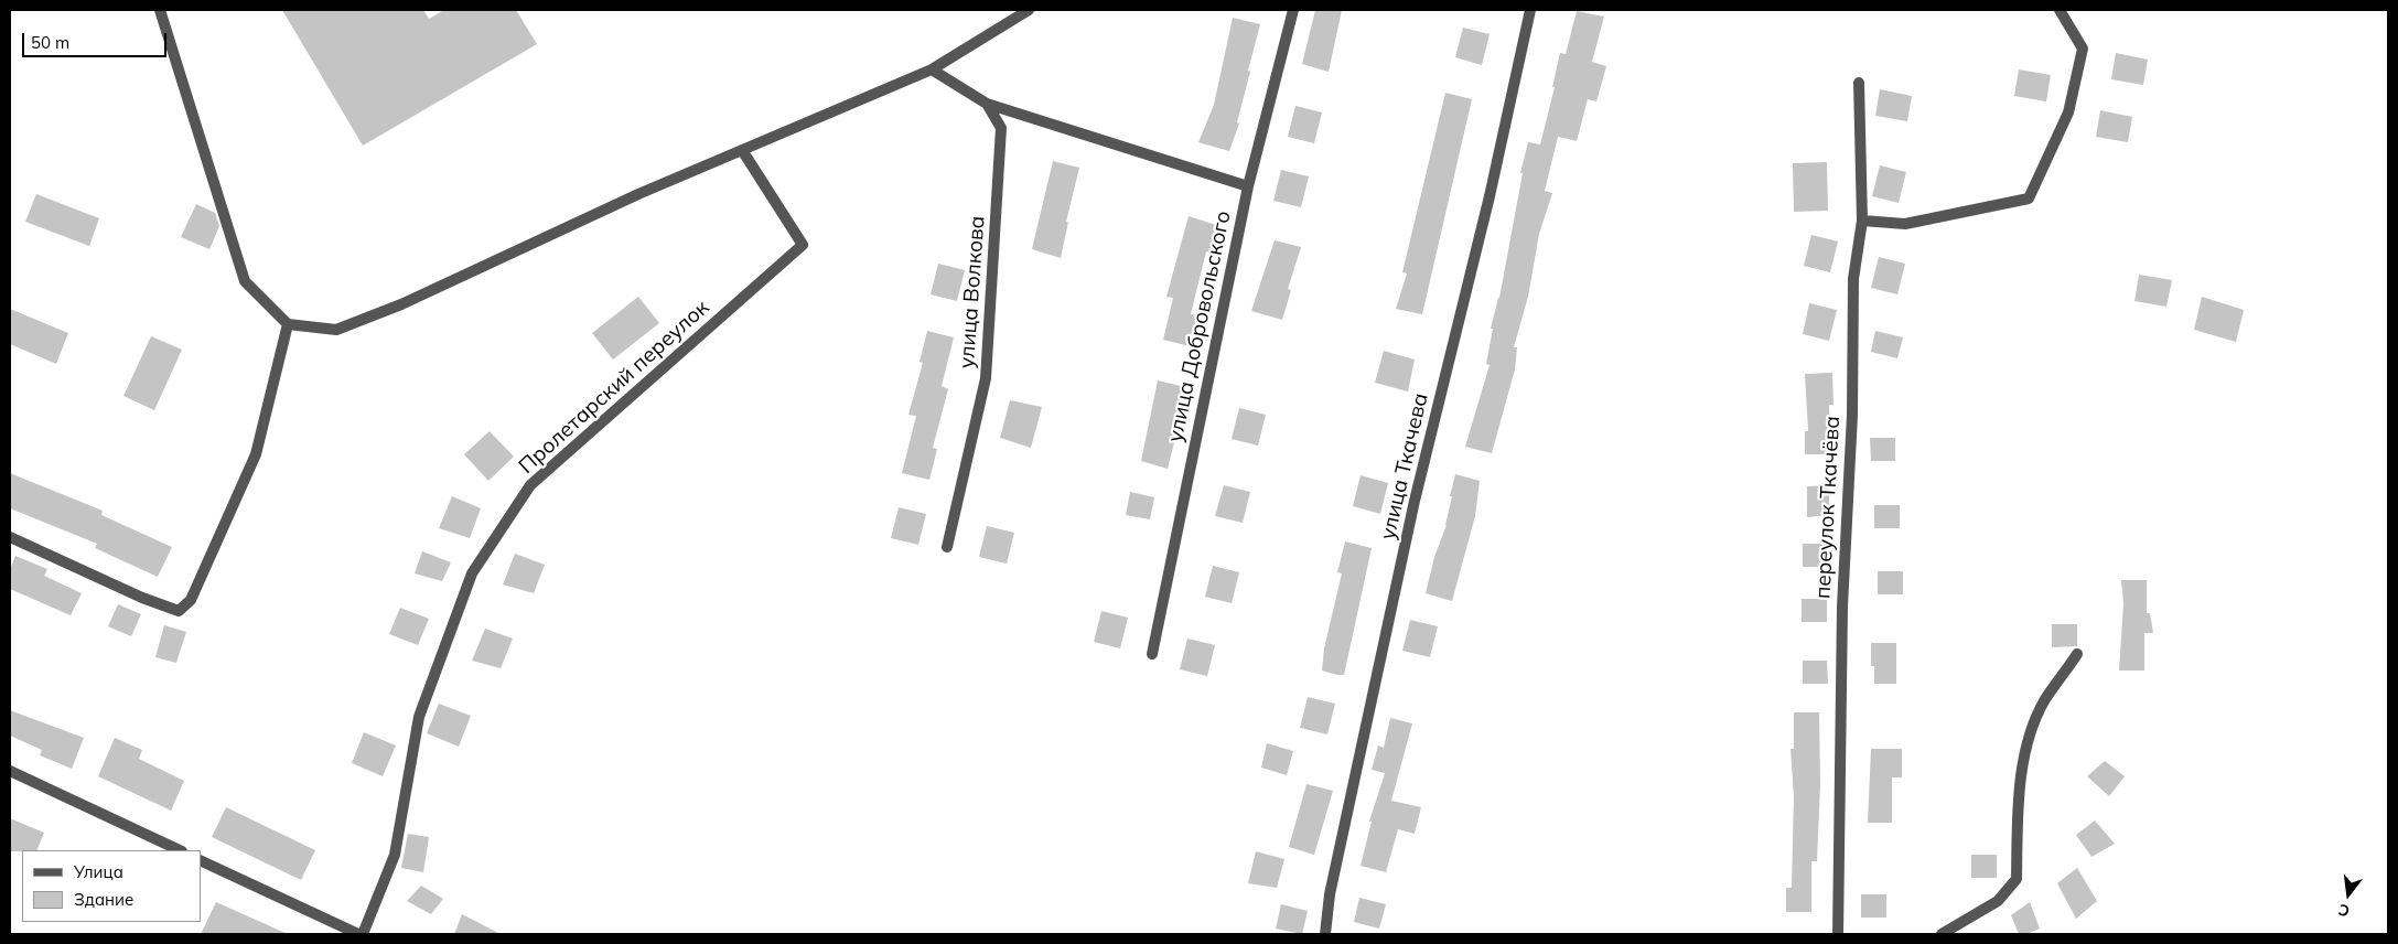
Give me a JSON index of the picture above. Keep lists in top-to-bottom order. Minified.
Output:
{"streets":{"street":["улица Волкова","улица Добровольского","Пролетарский переулок","улица Ткачева","переулок Ткачёва"]},"legend":["Улица","Здание"],"scale_bar":"50 m","north":"bottom"}
